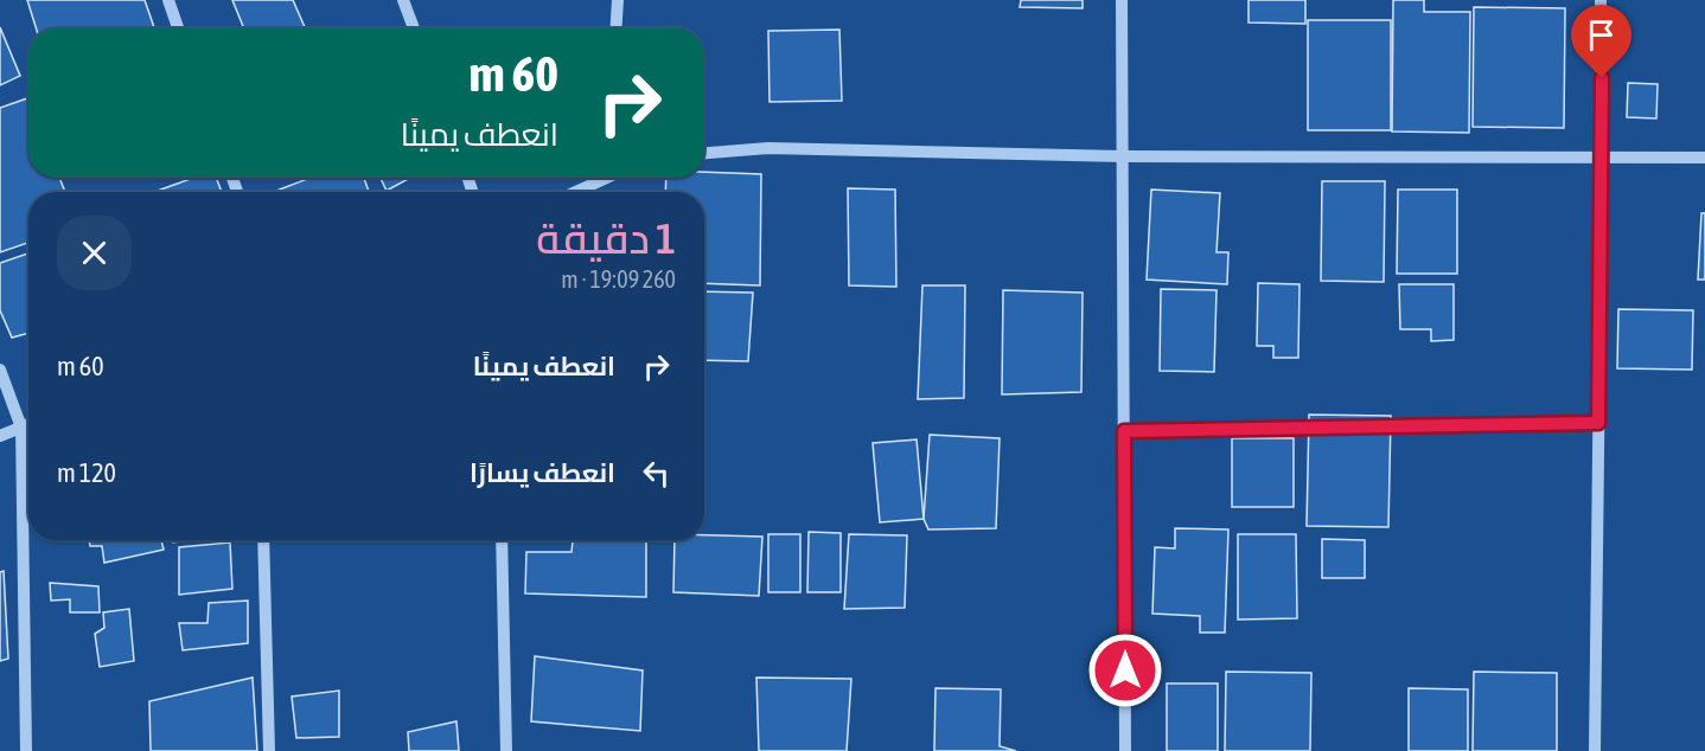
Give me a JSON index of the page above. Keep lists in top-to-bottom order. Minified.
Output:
{"page":{"turn":["60 m","انعطف يمينًا"],"heading":["1 دقيقة","260 m · 19:09"],"list":[{"name":"انعطف يمينًا","value":"60 m"},{"name":"انعطف يسارًا","value":"120 m"}]}}
